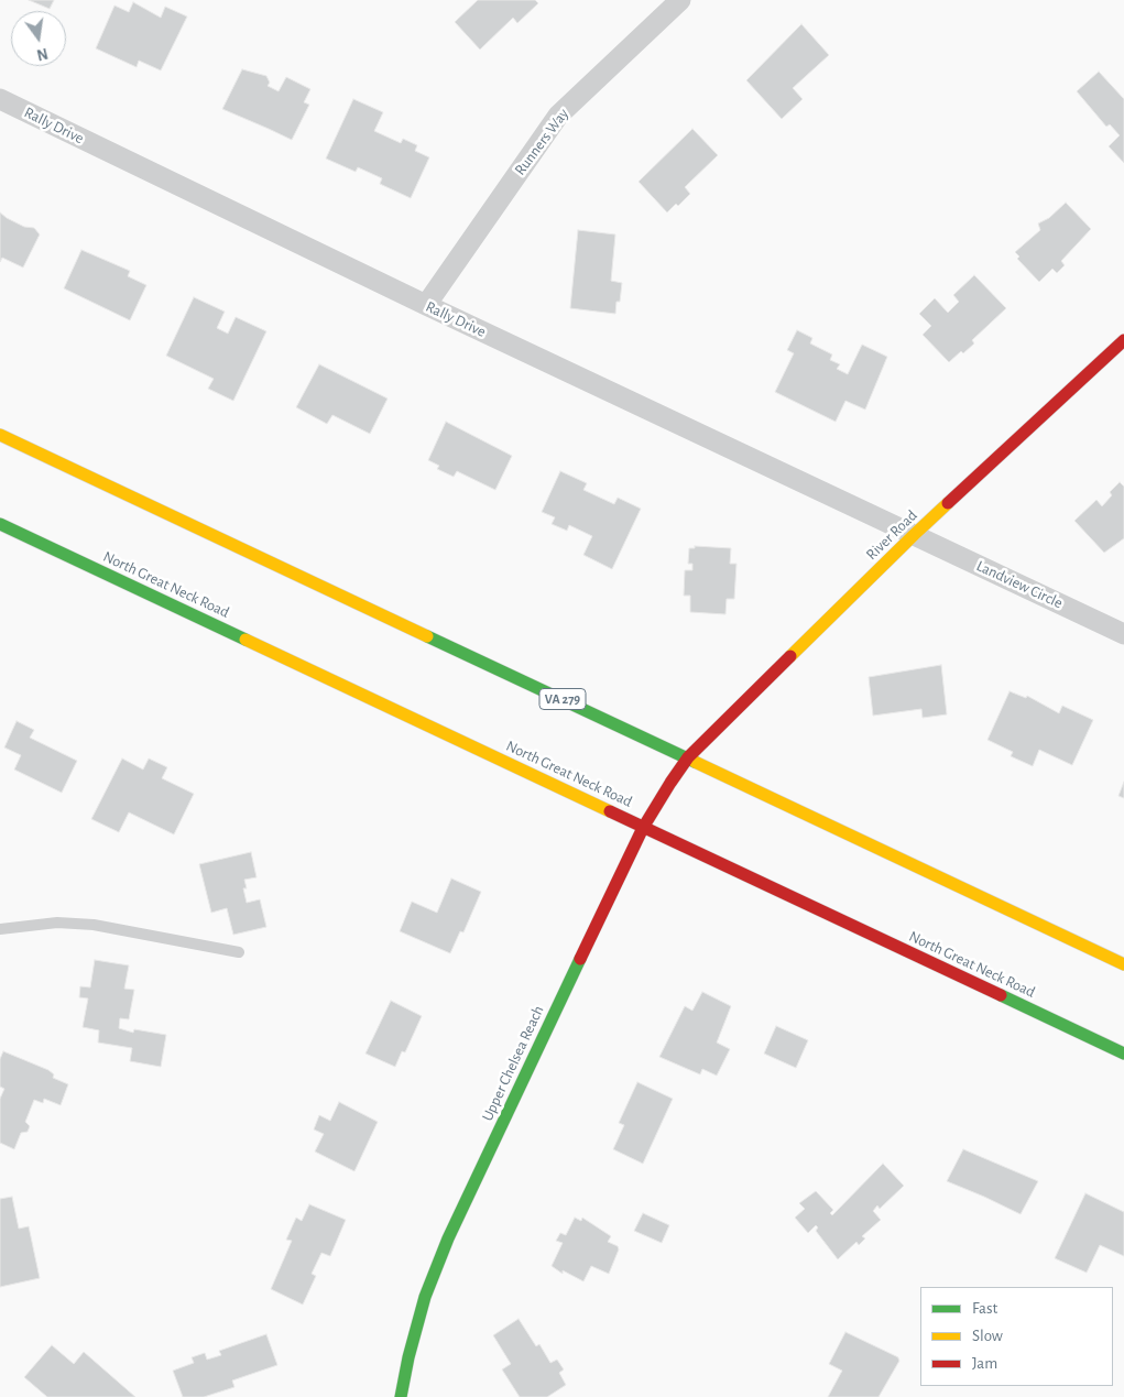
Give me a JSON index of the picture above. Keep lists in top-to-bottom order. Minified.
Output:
{"streets":{"main road":["River Road","North Great Neck Road","VA 279","Upper Chelsea Reach"],"street":["Rally Drive","Runners Way","Landview Circle"]},"crossings":[["Rally Drive","Runners Way"],["Rally Drive","River Road"],["Rally Drive","Landview Circle"],["River Road","Landview Circle"],["River Road","VA 279"],["River Road","Upper Chelsea Reach"],["North Great Neck Road","Upper Chelsea Reach"],["VA 279","Upper Chelsea Reach"]],"legend":["Fast","Slow","Jam"],"north":"bottom"}
